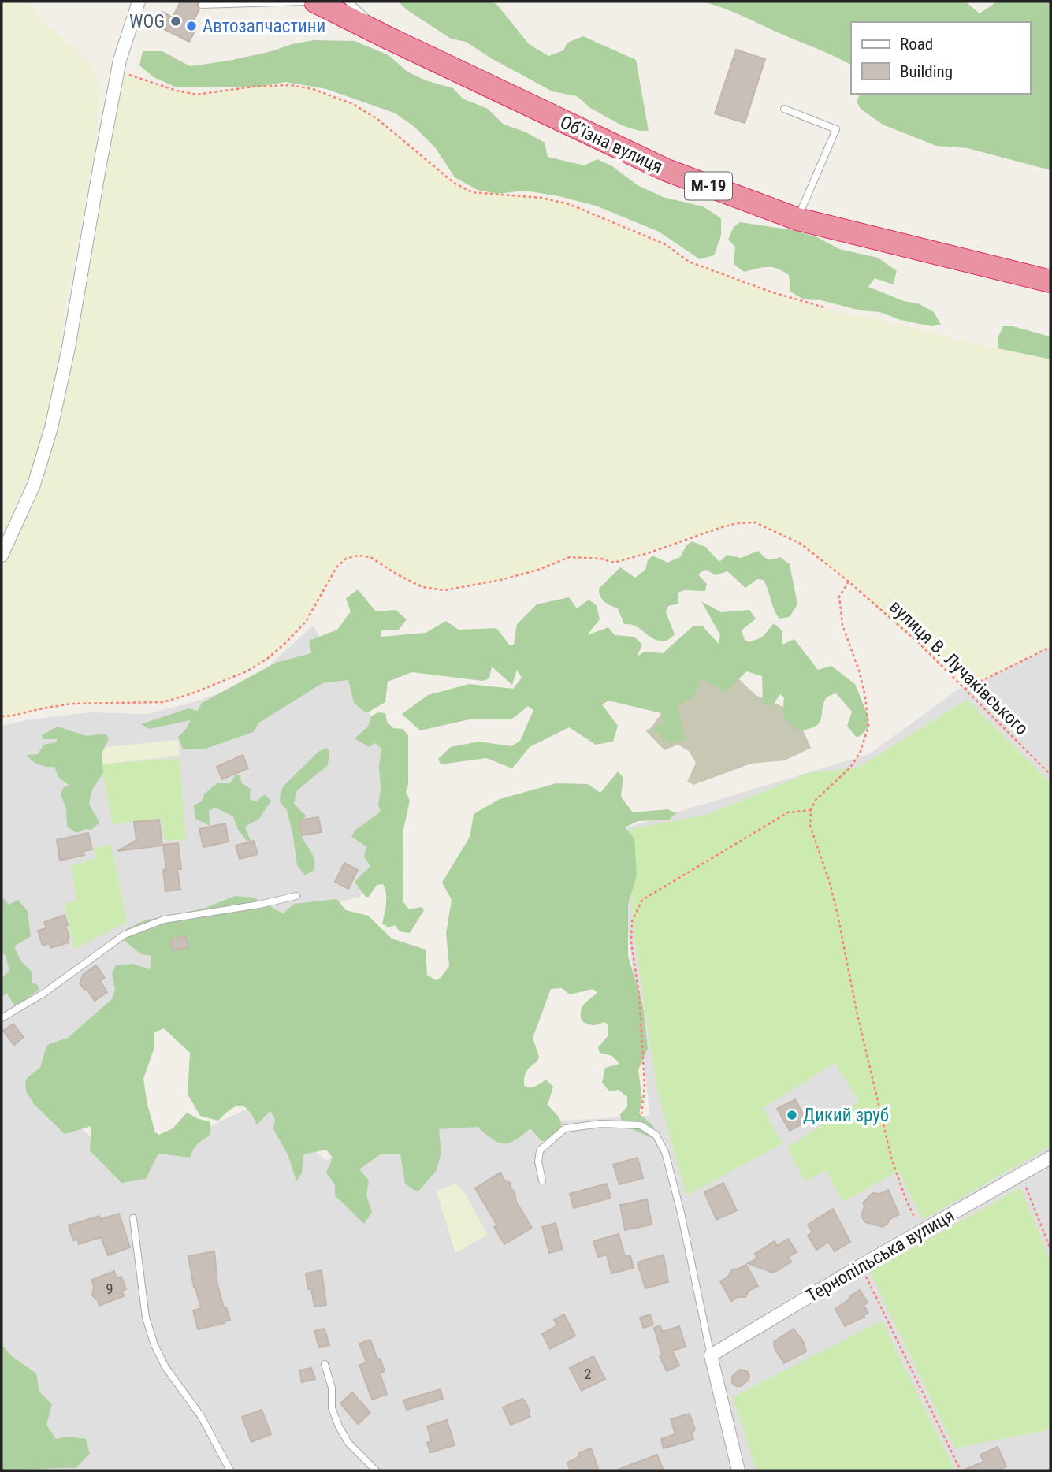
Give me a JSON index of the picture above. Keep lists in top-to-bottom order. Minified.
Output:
{"streets":{"highway":["Обʼїзна вулиця","М-19"],"street":["Тернопільська вулиця"],"path":["вулиця В. Лучаківського"]},"places":["WOG","Автозапчастини","Дикий зруб"],"house_numbers":["9","2"],"legend":["Road","Building"]}
